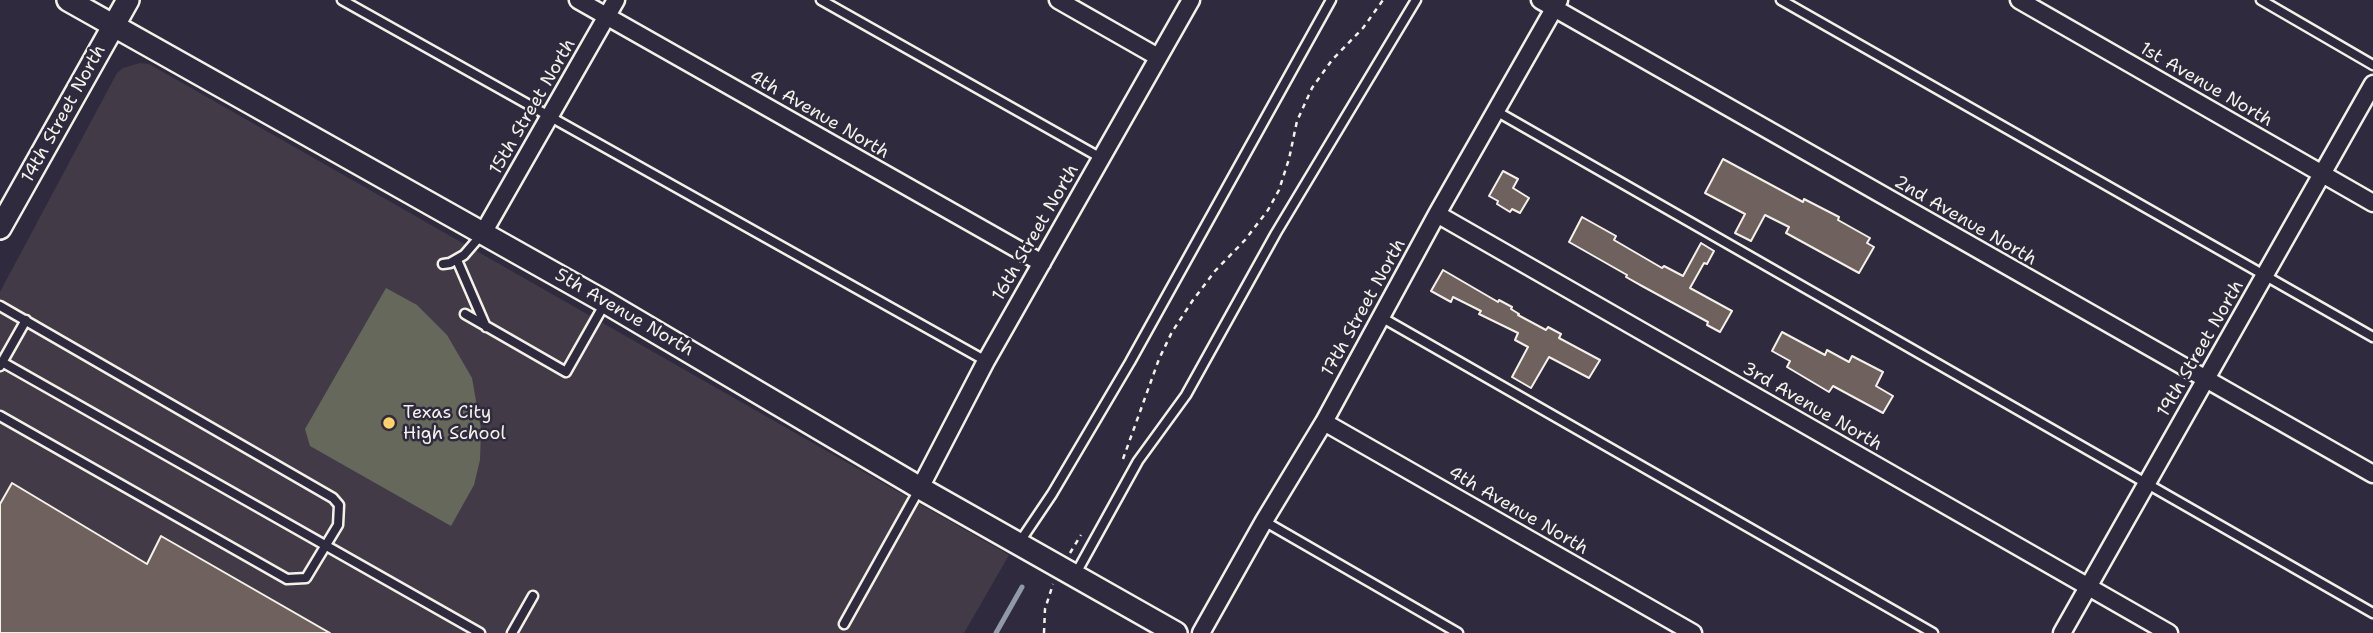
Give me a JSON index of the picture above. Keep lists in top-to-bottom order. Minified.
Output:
{"streets":{"street":["1st Avenue North","15th Street North","14th Street North","4th Avenue North","2nd Avenue North","16th Street North","17th Street North","5th Avenue North","19th Street North","3rd Avenue North"]},"crossings":[["1st Avenue North","19th Street North"],["15th Street North","4th Avenue North"],["15th Street North","5th Avenue North"],["14th Street North","5th Avenue North"],["4th Avenue North","16th Street North"],["4th Avenue North","17th Street North"],["2nd Avenue North","17th Street North"],["2nd Avenue North","19th Street North"],["16th Street North","5th Avenue North"],["17th Street North","3rd Avenue North"],["19th Street North","3rd Avenue North"]],"places":["Texas City High School"]}
